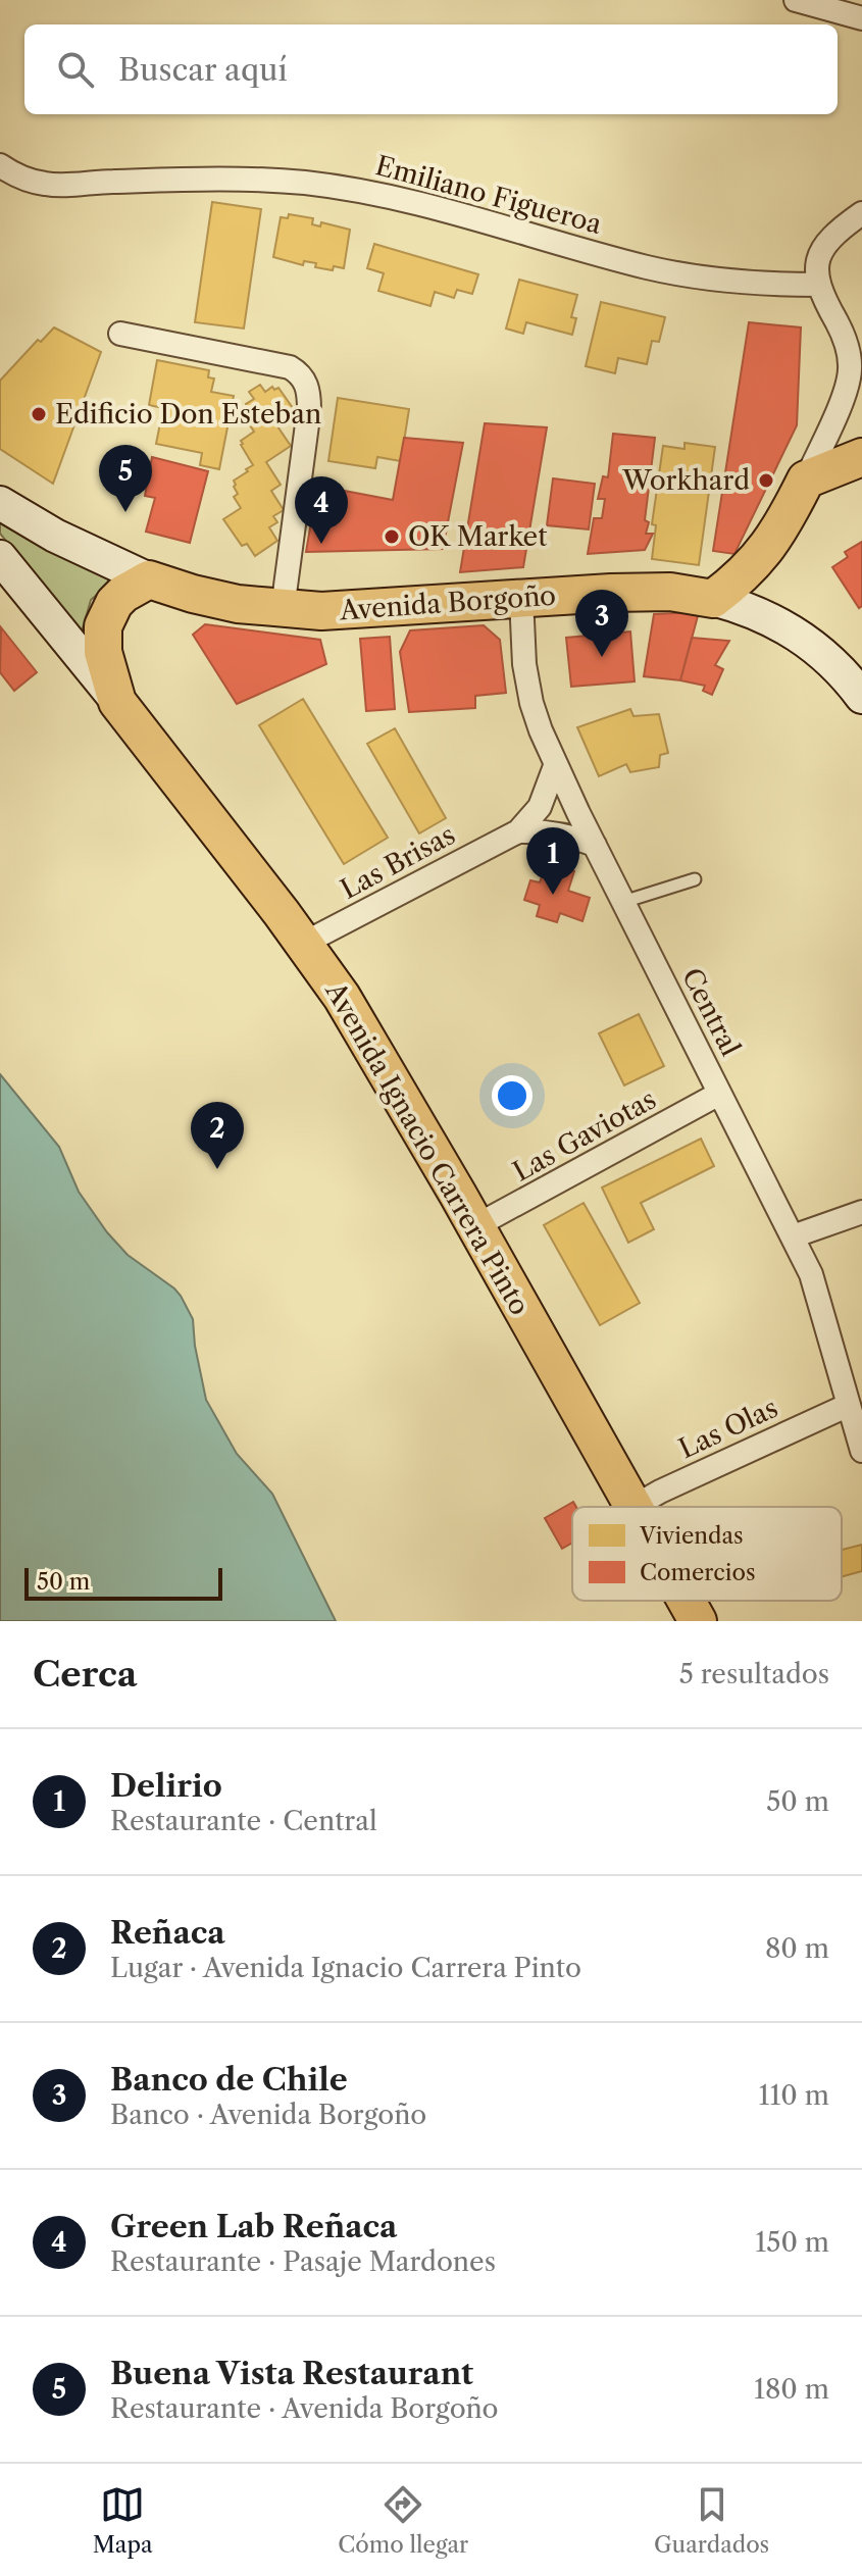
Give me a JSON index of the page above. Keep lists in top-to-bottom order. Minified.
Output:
{"streets":{"main road":["Avenida Borgoño","Avenida Ignacio Carrera Pinto"],"street":["Emiliano Figueroa","Las Brisas","Central","Las Gaviotas","Las Olas"]},"crossings":[["Avenida Borgoño","Central"],["Las Brisas","Central"],["Las Brisas","Avenida Ignacio Carrera Pinto"],["Central","Las Gaviotas"],["Central","Las Olas"],["Las Gaviotas","Avenida Ignacio Carrera Pinto"],["Avenida Ignacio Carrera Pinto","Las Olas"]],"places":["Edificio Don Esteban","Workhard","OK Market"],"legend":["Viviendas","Comercios"],"scale_bar":"50 m","page":{"search":"Buscar aquí","pins":["5","4","3","1","2"],"scale":"50 m","heading":["Cerca","5 resultados"],"list":[{"mark":"1","name":"Delirio","note":"Restaurante · Central","value":"50 m"},{"mark":"2","name":"Reñaca","note":"Lugar · Avenida Ignacio Carrera Pinto","value":"80 m"},{"mark":"3","name":"Banco de Chile","note":"Banco · Avenida Borgoño","value":"110 m"},{"mark":"4","name":"Green Lab Reñaca","note":"Restaurante · Pasaje Mardones","value":"150 m"},{"mark":"5","name":"Buena Vista Restaurant","note":"Restaurante · Avenida Borgoño","value":"180 m"}],"nav":["Mapa","Cómo llegar","Guardados"]}}
